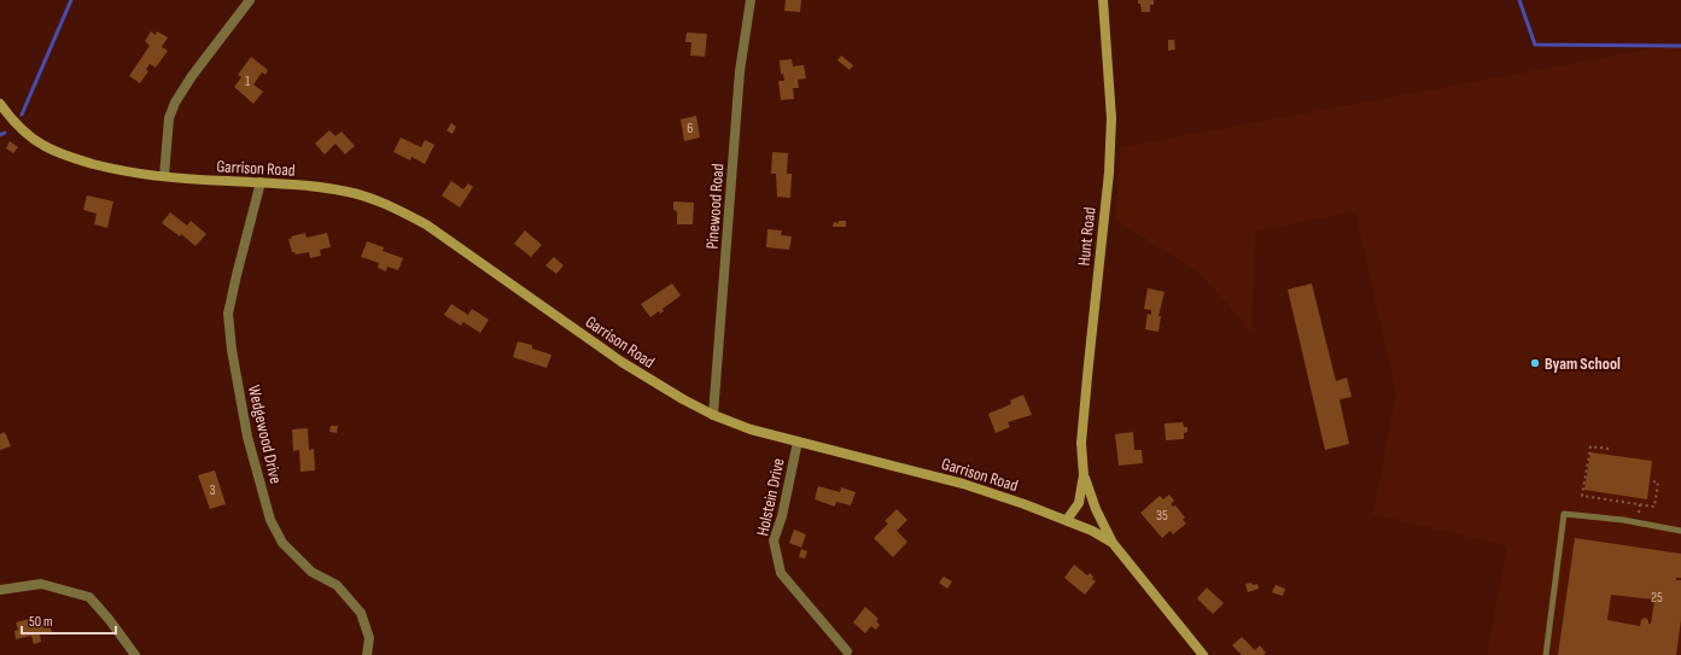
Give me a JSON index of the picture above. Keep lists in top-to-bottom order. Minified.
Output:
{"streets":{"street":["Garrison Road","Pinewood Road","Hunt Road","Wedgewood Drive","Holstein Drive"]},"crossings":[["Garrison Road","Pinewood Road"],["Garrison Road","Hunt Road"],["Garrison Road","Wedgewood Drive"],["Garrison Road","Holstein Drive"]],"places":["Byam School"],"house_numbers":["1","6","3","35","25"],"scale_bar":"50 m"}
